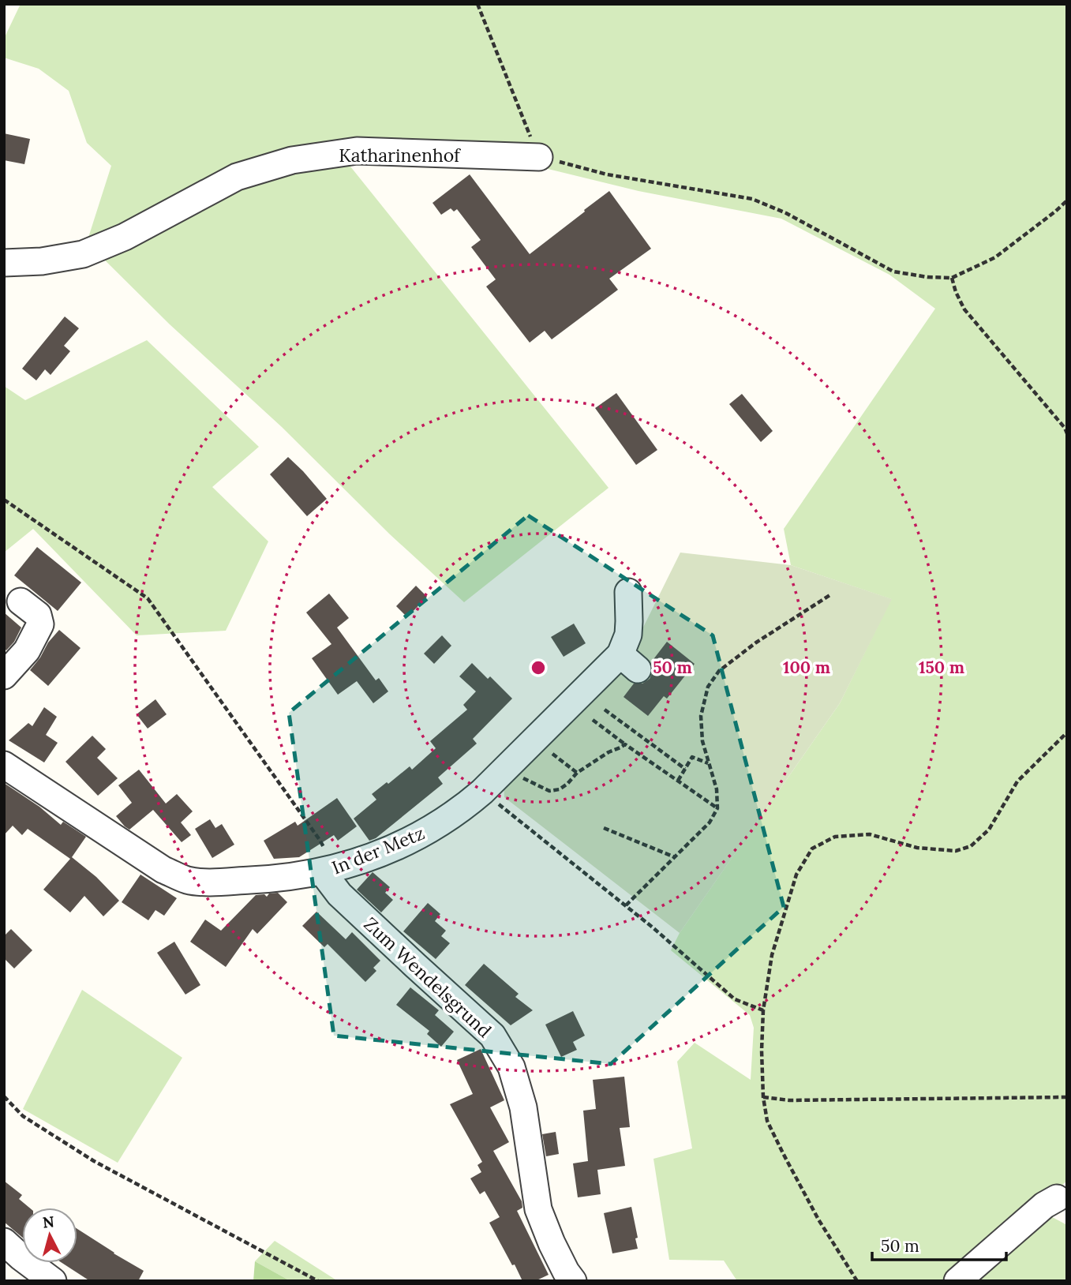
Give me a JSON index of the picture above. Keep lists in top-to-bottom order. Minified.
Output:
{"streets":{"street":["Katharinenhof","In der Metz","Zum Wendelsgrund"]},"crossings":[["In der Metz","Zum Wendelsgrund"]],"scale_bar":"50 m","north":"top","rings":["50 m","100 m","150 m"]}
